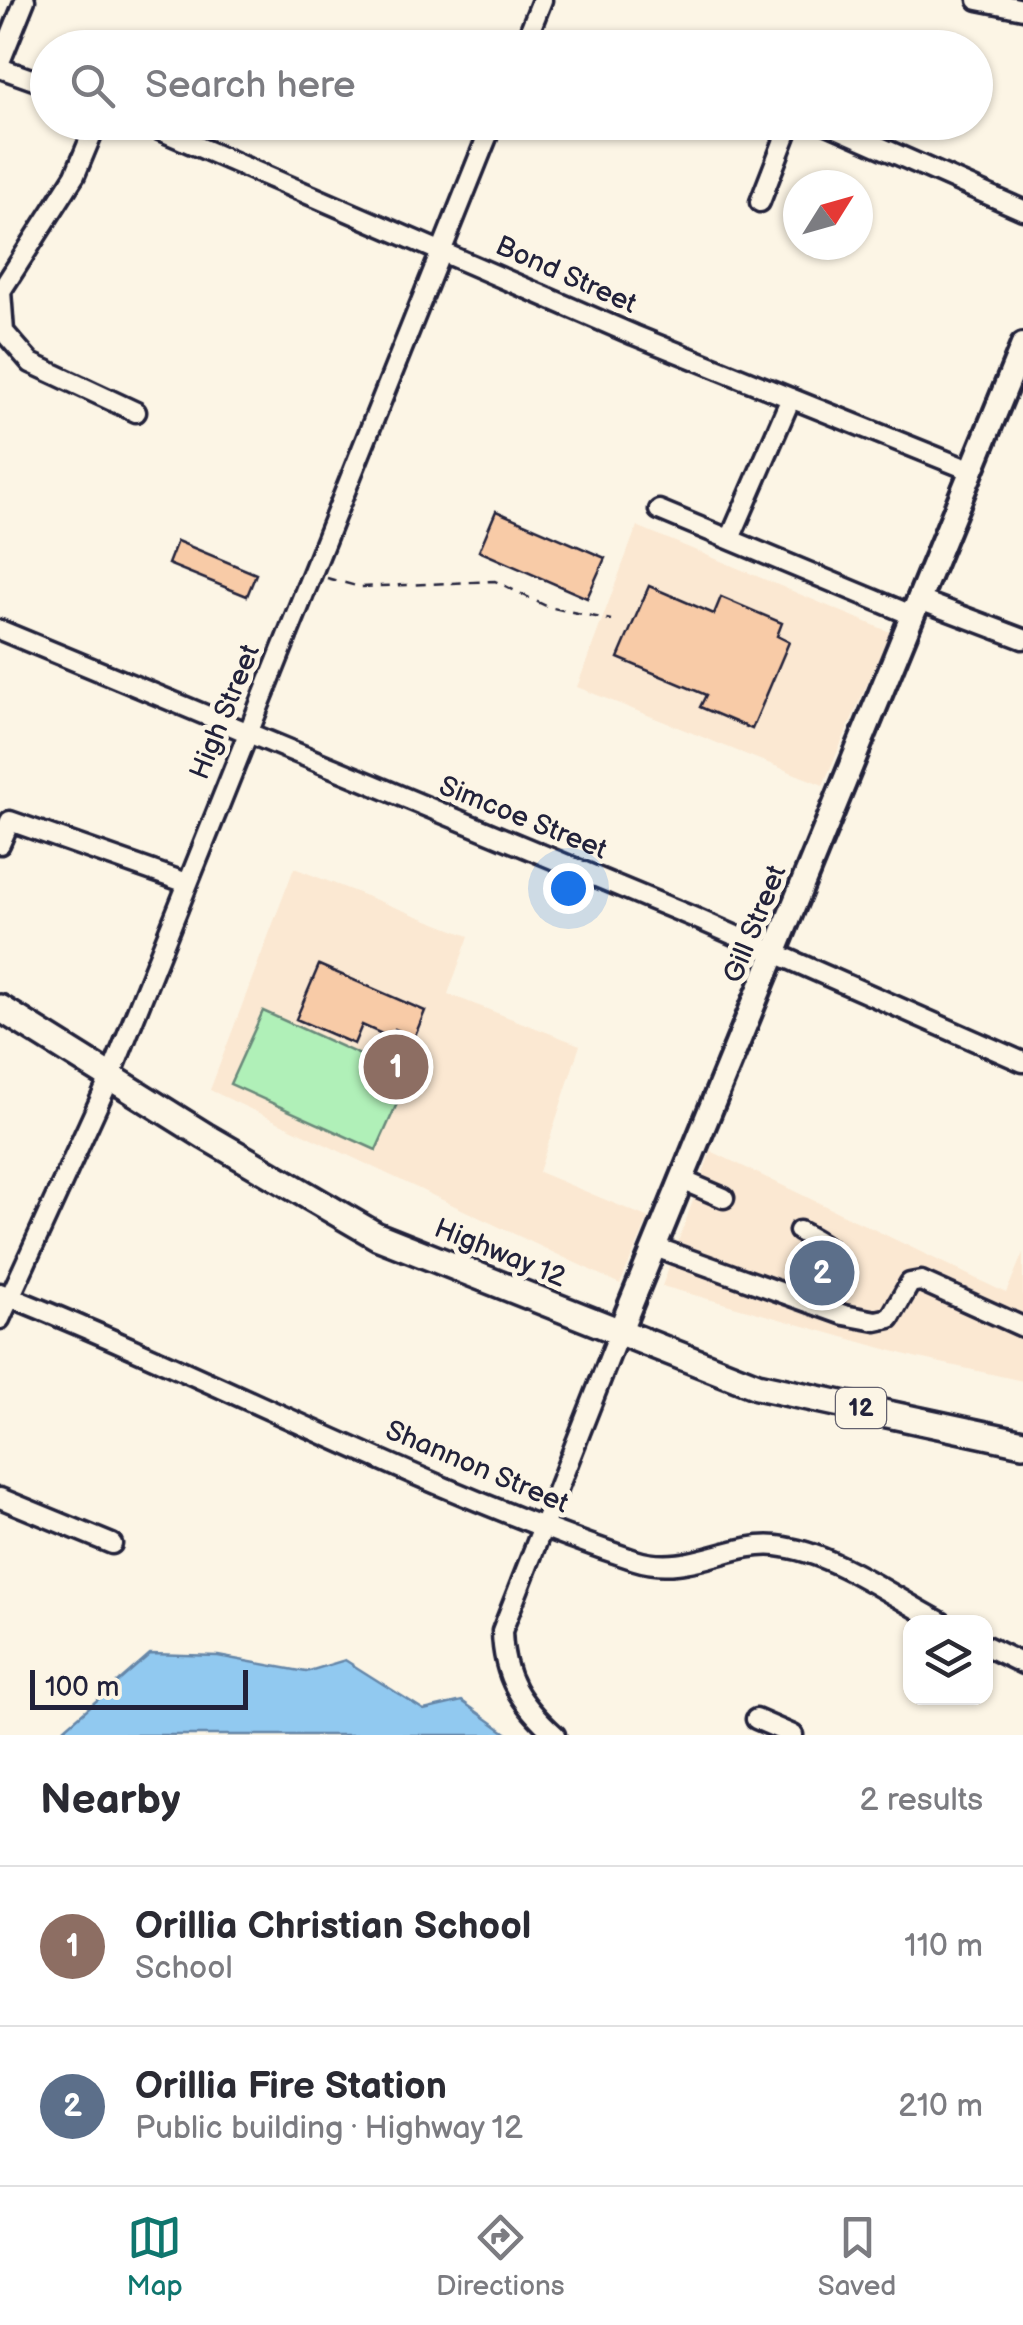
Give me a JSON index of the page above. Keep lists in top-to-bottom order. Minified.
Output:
{"streets":{"highway":["Highway 12","12"],"main road":["Gill Street"],"street":["Bond Street","High Street","Simcoe Street","Shannon Street"]},"crossings":[["Bond Street","High Street"],["Bond Street","Gill Street"],["High Street","Simcoe Street"],["High Street","Highway 12"],["High Street","Shannon Street"],["Simcoe Street","Gill Street"],["Gill Street","Highway 12"],["Gill Street","Shannon Street"]],"scale_bar":"100 m","north":"top right","page":{"search":"Search here","pins":["1","2"],"scale":"100 m","heading":["Nearby","2 results"],"list":[{"mark":"1","name":"Orillia Christian School","note":"School","value":"110 m"},{"mark":"2","name":"Orillia Fire Station","note":"Public building · Highway 12","value":"210 m"}],"nav":["Map","Directions","Saved"]}}
